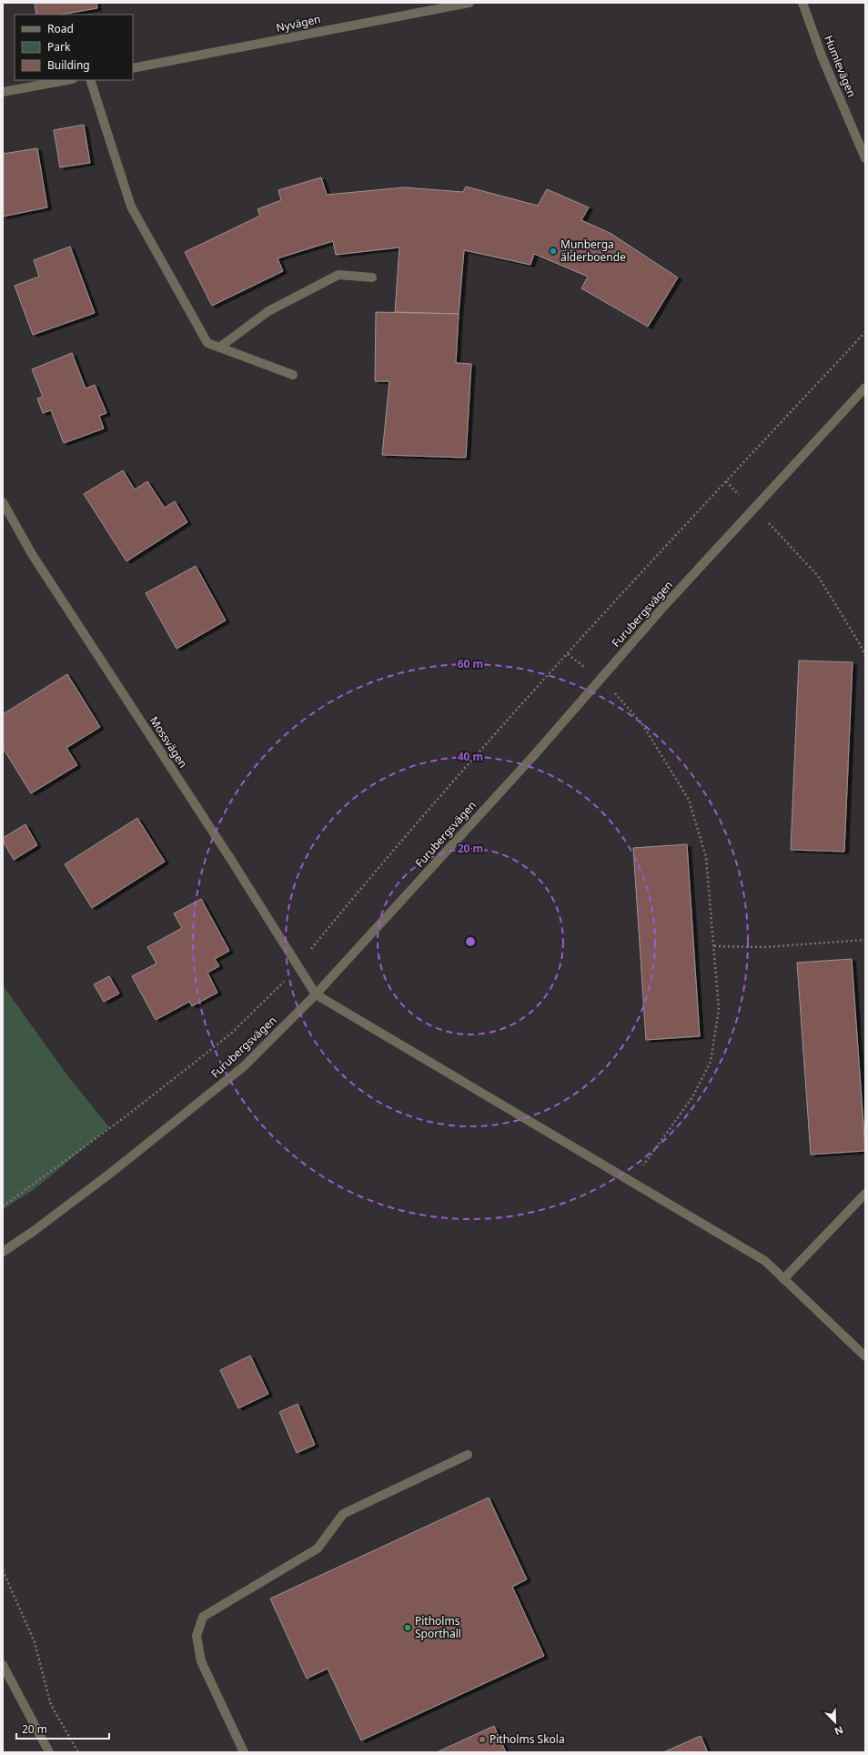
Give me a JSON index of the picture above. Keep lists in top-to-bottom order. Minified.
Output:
{"streets":{"street":["Nyvägen","Humlevägen","Furubergsvägen","Mossvägen"]},"crossings":[["Furubergsvägen","Mossvägen"]],"places":["Munberga älderboende","Pitholms Sporthall","Pitholms Skola"],"legend":["Road","Park","Building"],"scale_bar":"20 m","north":"bottom right","rings":["60 m","40 m","20 m"]}
